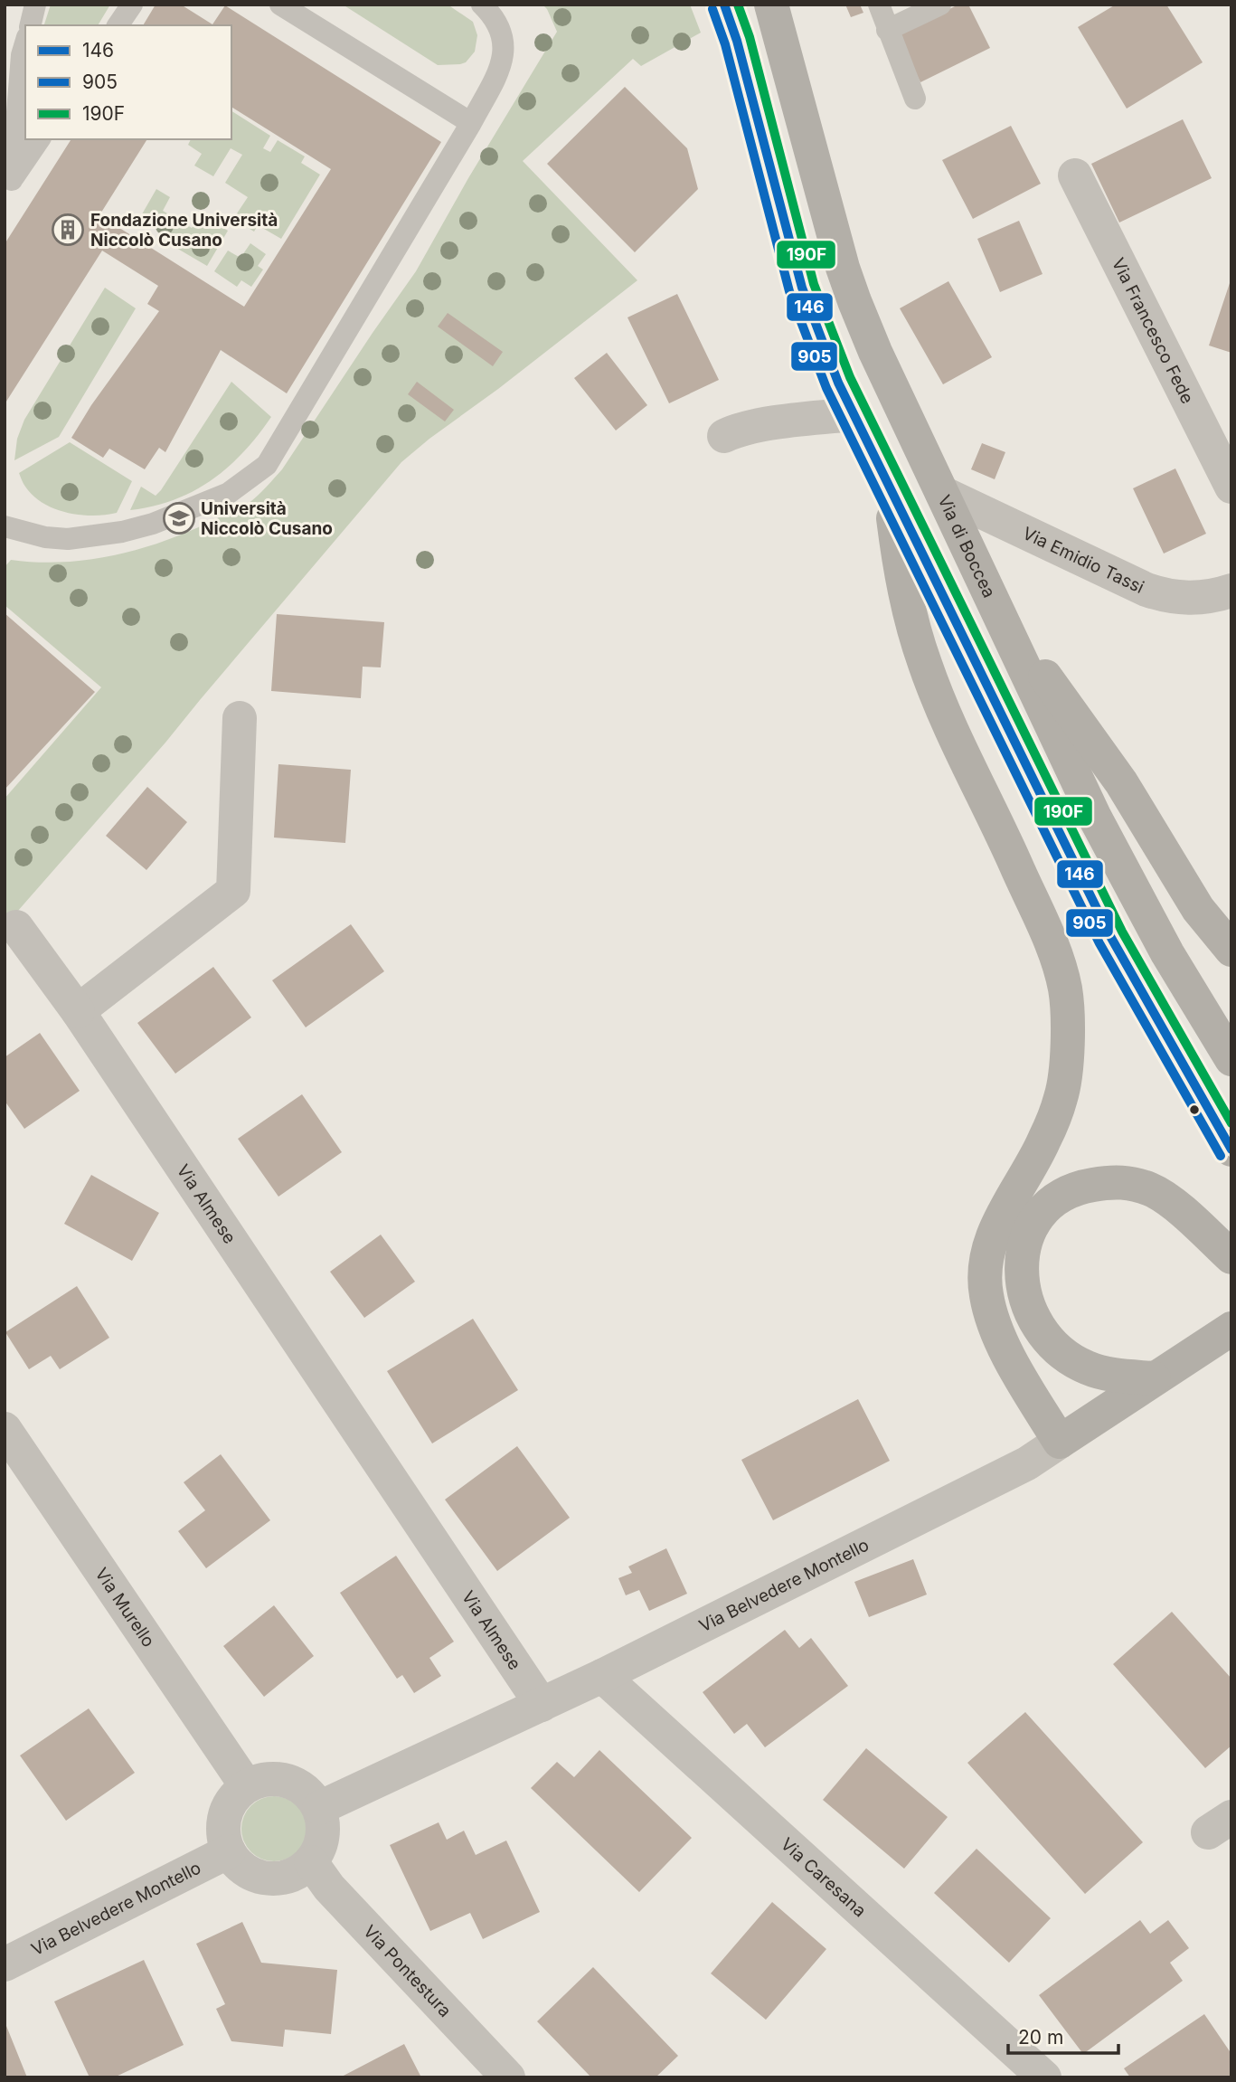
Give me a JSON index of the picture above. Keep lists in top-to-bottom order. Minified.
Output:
{"streets":{"main road":["Via di Boccea","Via Belvedere Montello"],"street":["Via Francesco Fede","Via Emidio Tassi","Via Almese","Via Murello","Via Caresana","Via Pontestura"]},"crossings":[["Via di Boccea","Via Emidio Tassi"],["Via Almese","Via Belvedere Montello"],["Via Belvedere Montello","Via Murello"],["Via Belvedere Montello","Via Caresana"],["Via Belvedere Montello","Via Pontestura"],["Via Murello","Via Pontestura"]],"places":{"building":["Fondazione Università Niccolò Cusano"],"school or university":["Università Niccolò Cusano"]},"lines":["transit line 146","transit line 190F","transit line 905"],"legend":["146","905","190F"],"scale_bar":"20 m"}
